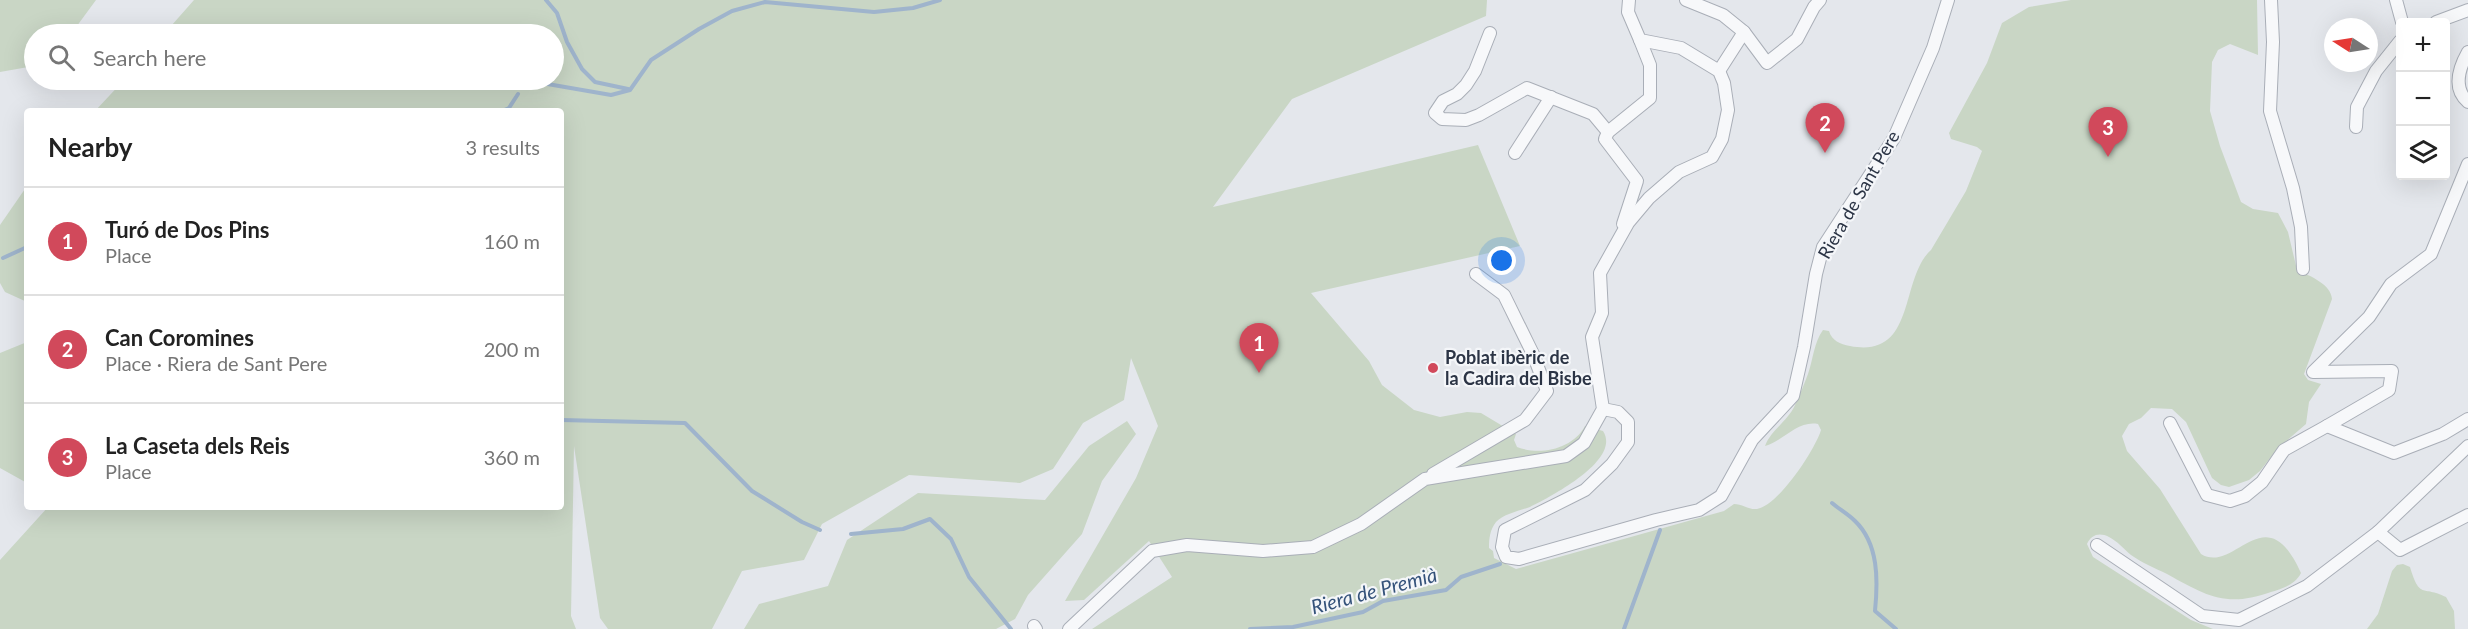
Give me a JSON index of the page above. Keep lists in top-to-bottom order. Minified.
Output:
{"streets":{"street":["Riera de Sant Pere"]},"water":["Riera de Premià"],"places":["Poblat ibèric de la Cadira del Bisbe"],"north":"left","page":{"map_buttons":["+","−"],"search":"Search here","pins":["2","3","1"],"heading":["Nearby","3 results"],"list":[{"mark":"1","name":"Turó de Dos Pins","note":"Place","value":"160 m"},{"mark":"2","name":"Can Coromines","note":"Place · Riera de Sant Pere","value":"200 m"},{"mark":"3","name":"La Caseta dels Reis","note":"Place","value":"360 m"}]}}
